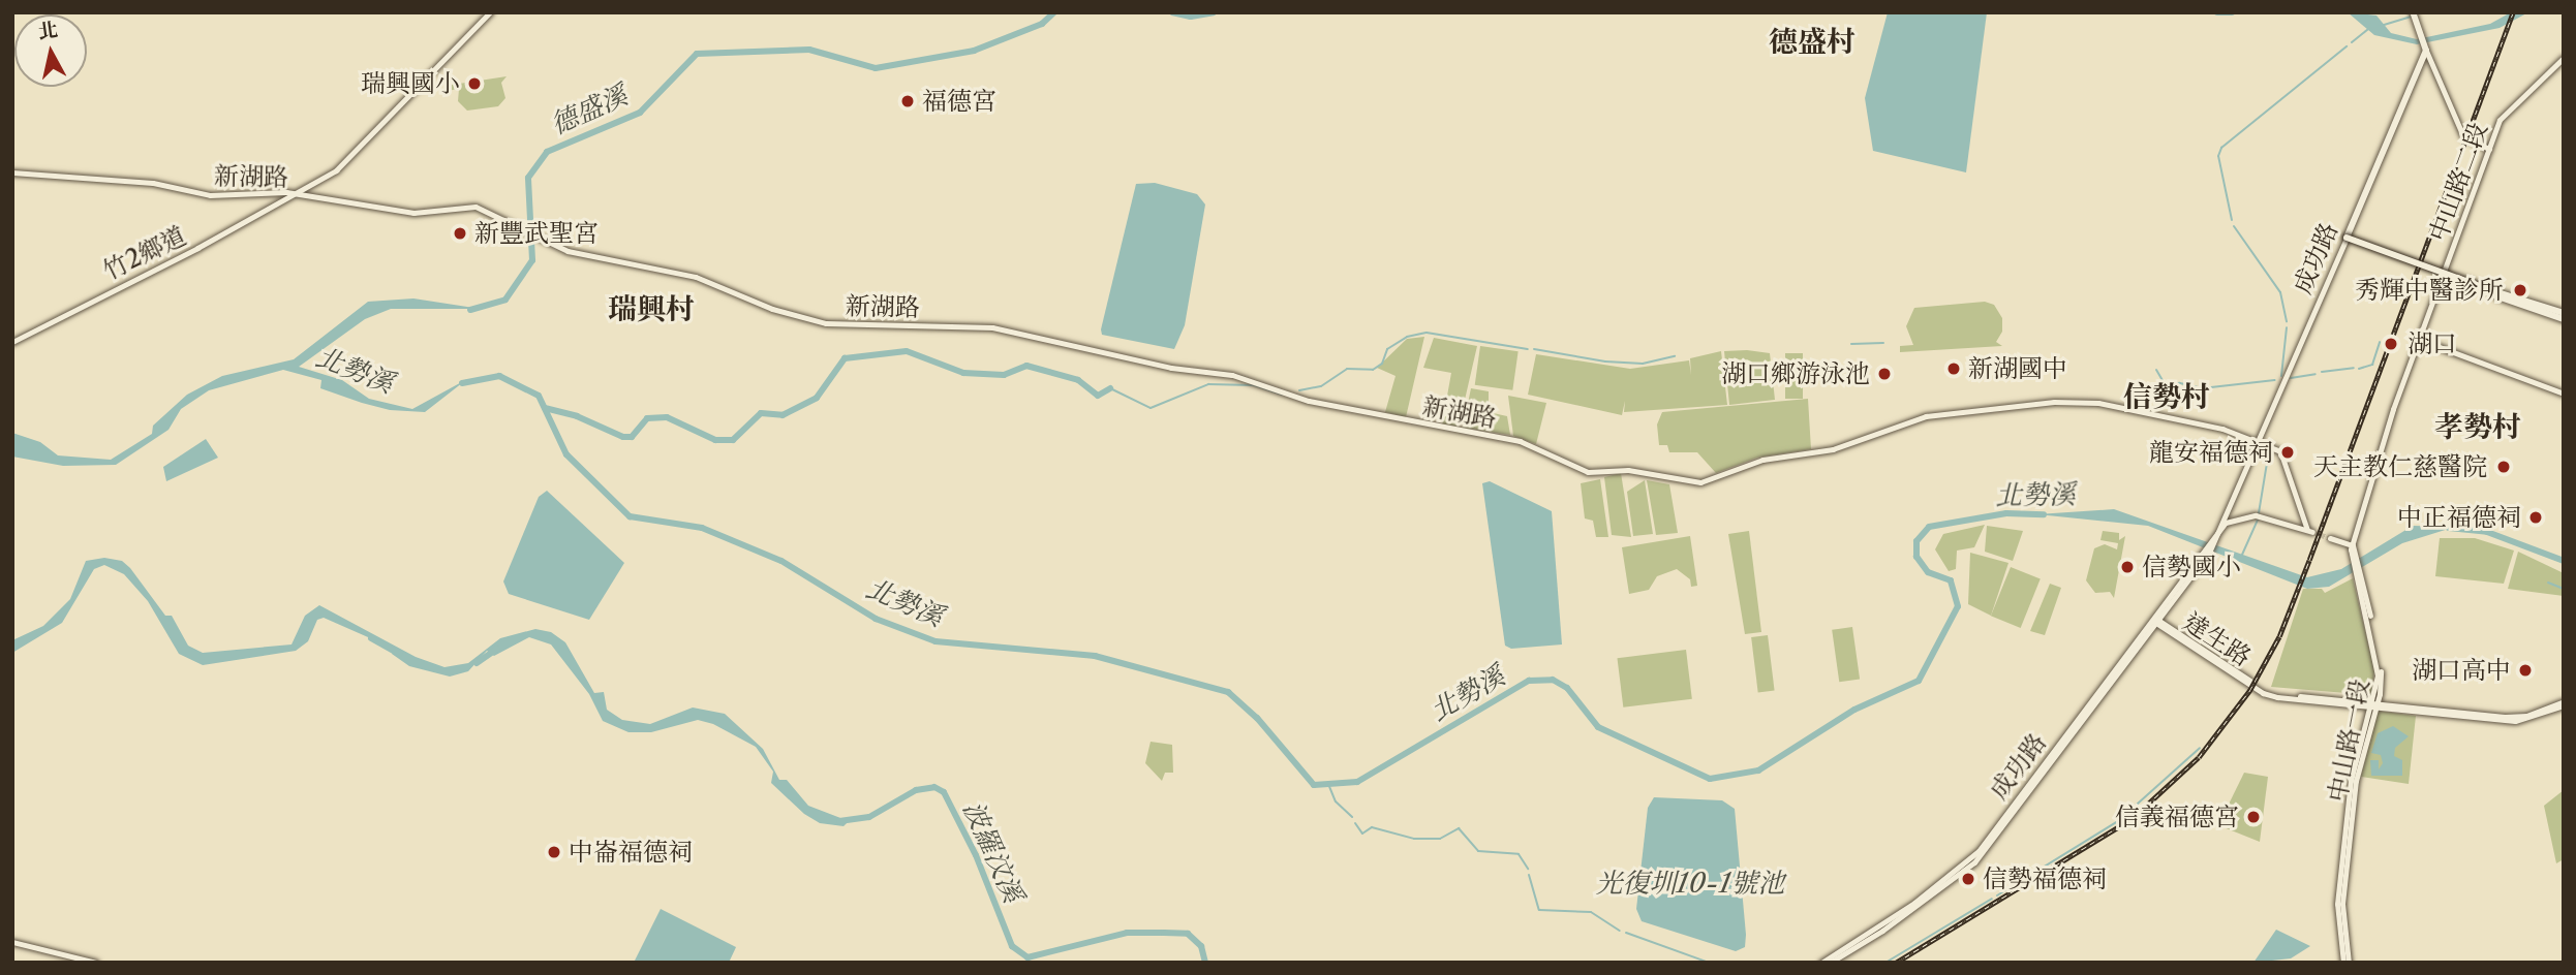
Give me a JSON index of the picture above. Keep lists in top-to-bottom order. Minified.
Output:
{"streets":{"main road":["成功路"],"street":["新湖路","中山路二段","竹2鄉道","達生路","中山路一段"]},"crossings":[["新湖路","竹2鄉道"],["新湖路","成功路"],["中山路二段","中山路一段"],["成功路","達生路"],["達生路","中山路一段"]],"districts":["德盛村","瑞興村","信勢村","孝勢村"],"water":["德盛溪","北勢溪","波羅汶溪","光復圳10-1號池"],"places":["瑞興國小","福德宮","新豐武聖宮","秀輝中醫診所","湖口","新湖國中","湖口鄉游泳池","龍安福德祠","天主教仁慈醫院","中正福德祠","信勢國小","湖口高中","信義福德宮","中崙福德祠","信勢福德祠"],"north":"top"}
